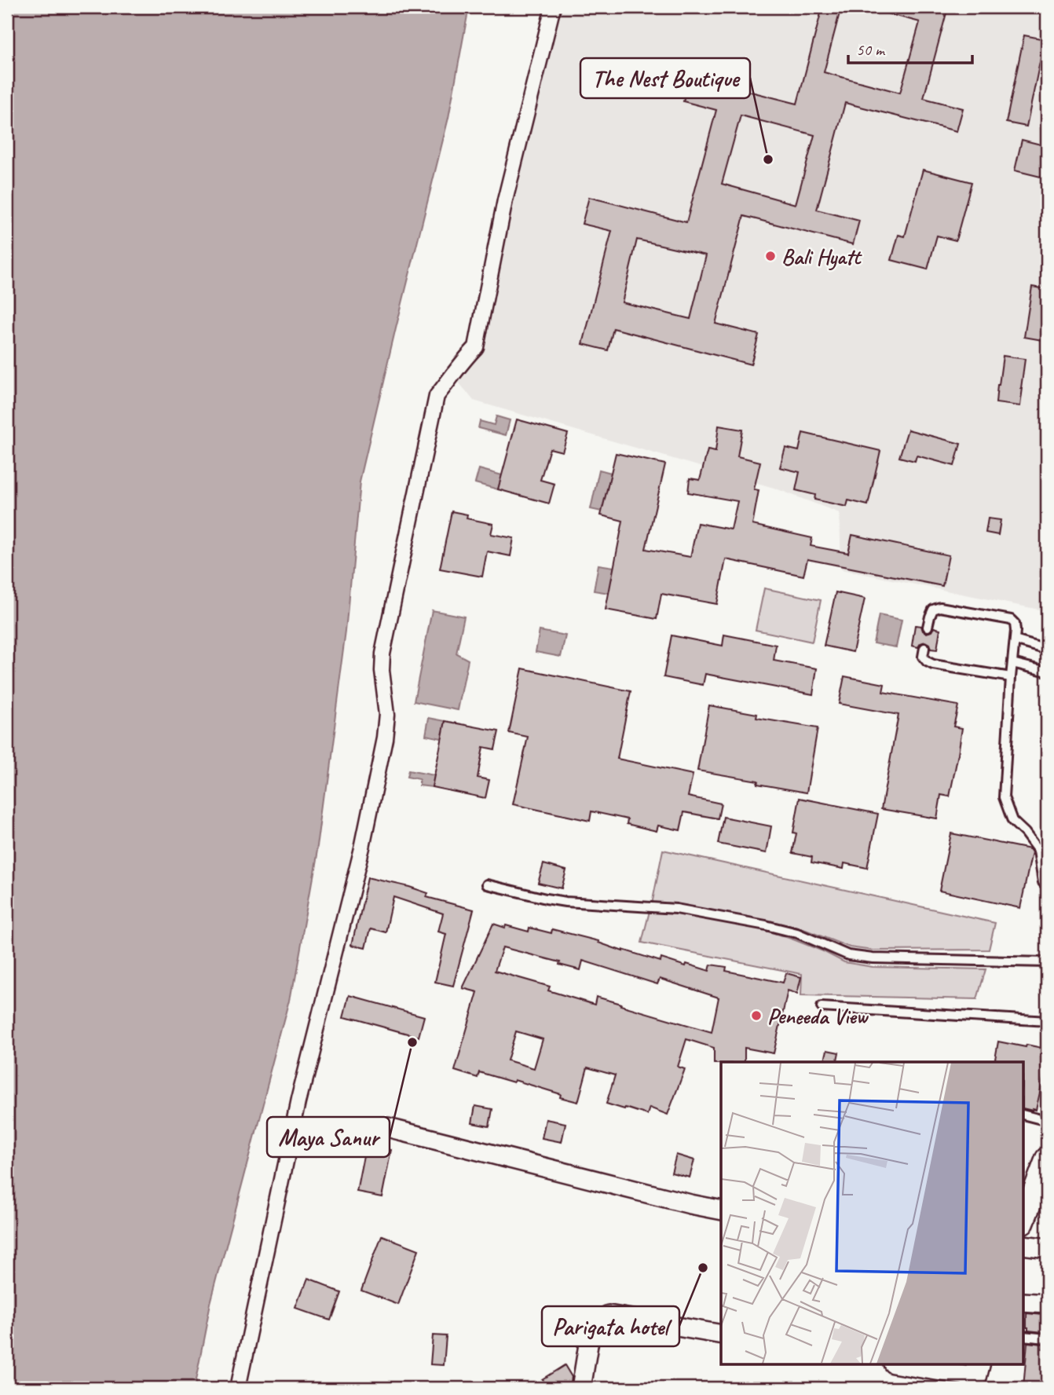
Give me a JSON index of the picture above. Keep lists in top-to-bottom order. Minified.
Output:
{"places":["The Nest Boutique","Bali Hyatt","Peneeda View","Maya Sanur","Parigata hotel"],"scale_bar":"50 m"}
